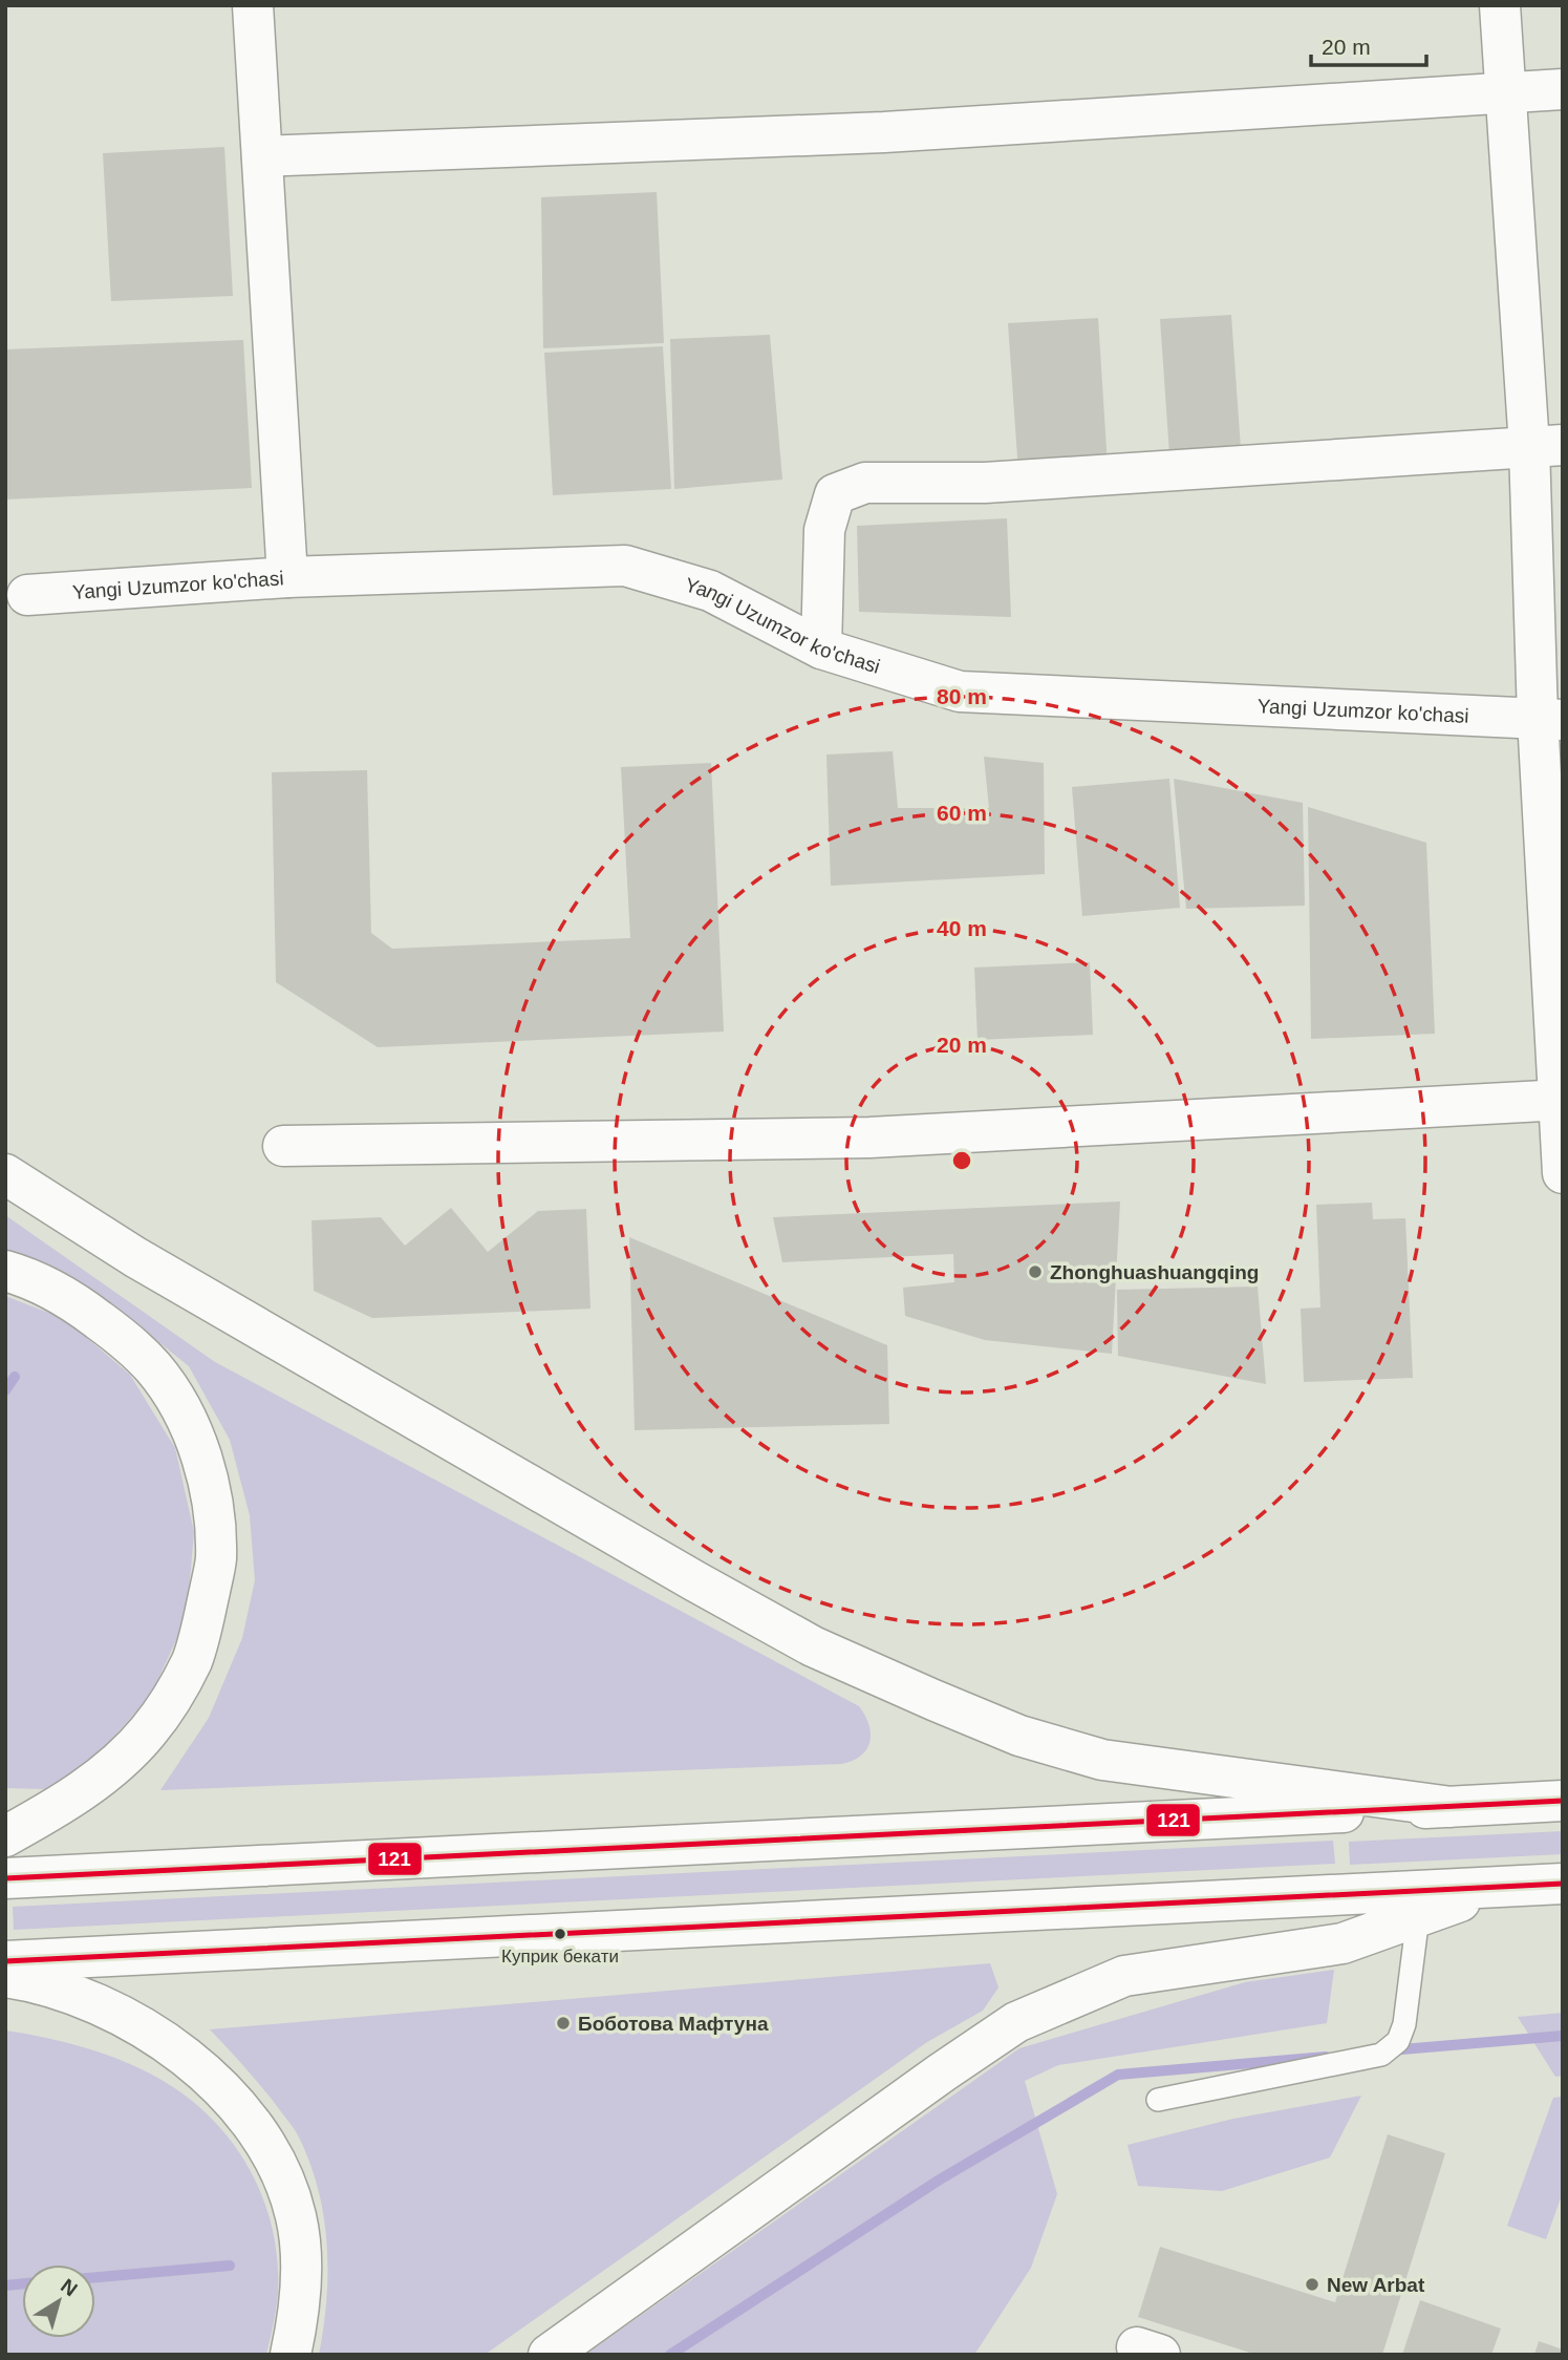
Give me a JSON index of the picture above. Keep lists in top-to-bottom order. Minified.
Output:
{"streets":{"main road":["Yangi Uzumzor ko'chasi"]},"places":["Zhonghuashuangqing","Куприк бекати","Боботова Мафтуна","New Arbat"],"lines":["transit line 121"],"scale_bar":"20 m","north":"top right","rings":["80 m","60 m","40 m","20 m"]}
